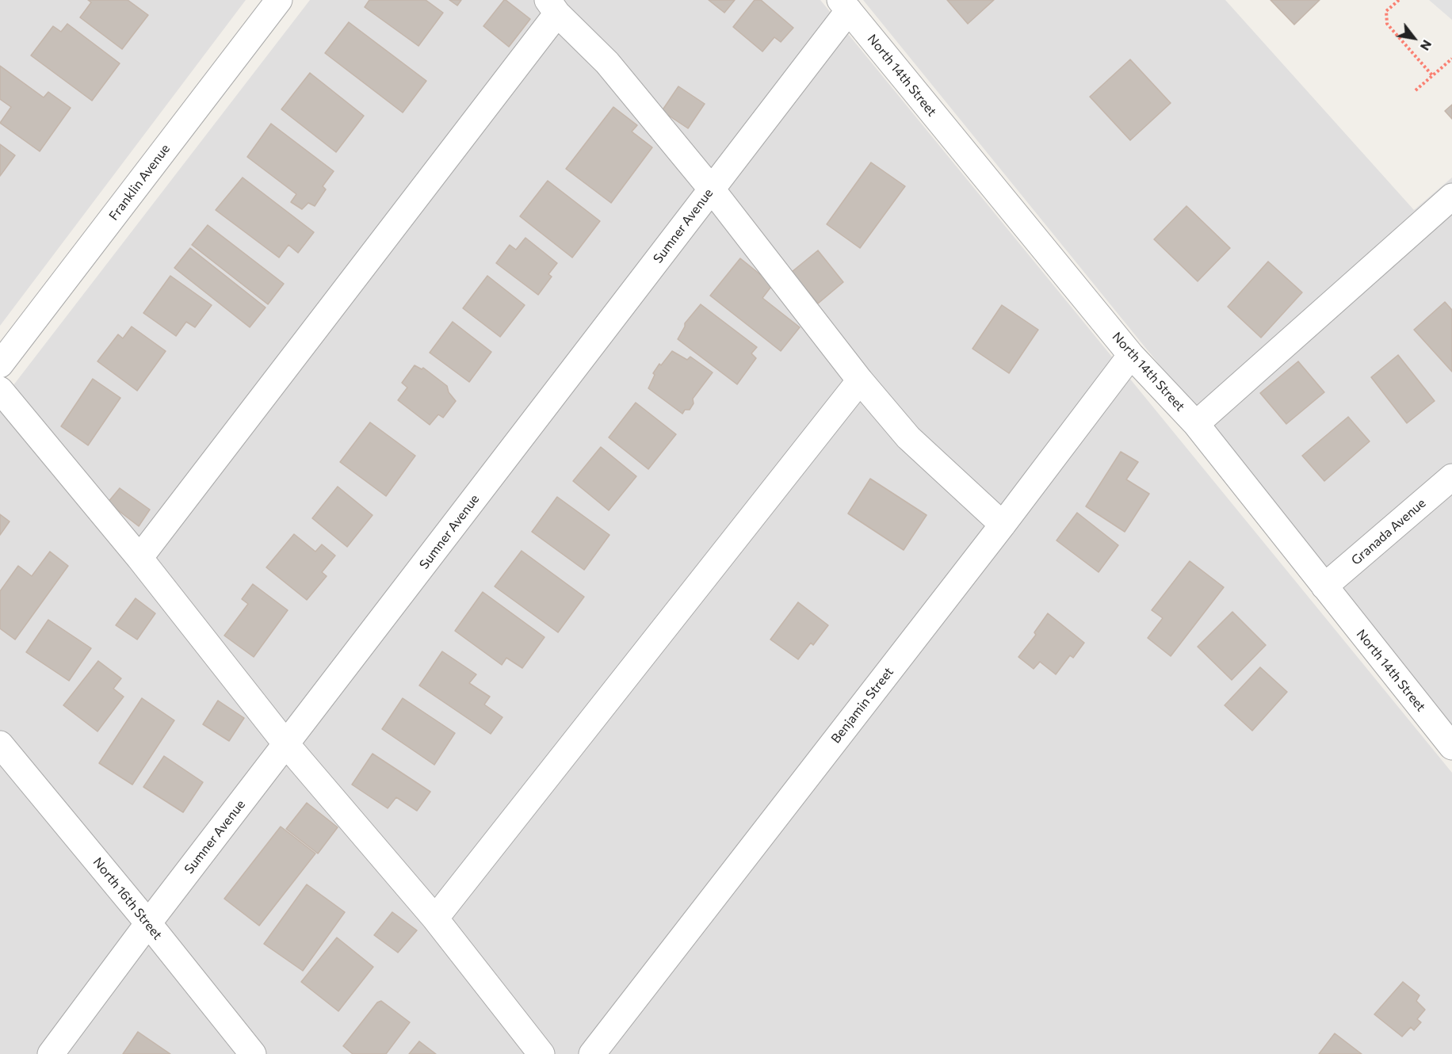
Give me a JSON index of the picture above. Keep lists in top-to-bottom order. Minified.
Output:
{"streets":{"street":["North 14th Street","Franklin Avenue","Sumner Avenue","Granada Avenue","Benjamin Street","North 16th Street"]},"crossings":[["North 14th Street","Sumner Avenue"],["North 14th Street","Granada Avenue"],["North 14th Street","Benjamin Street"],["Sumner Avenue","North 16th Street"]],"north":"bottom right"}
